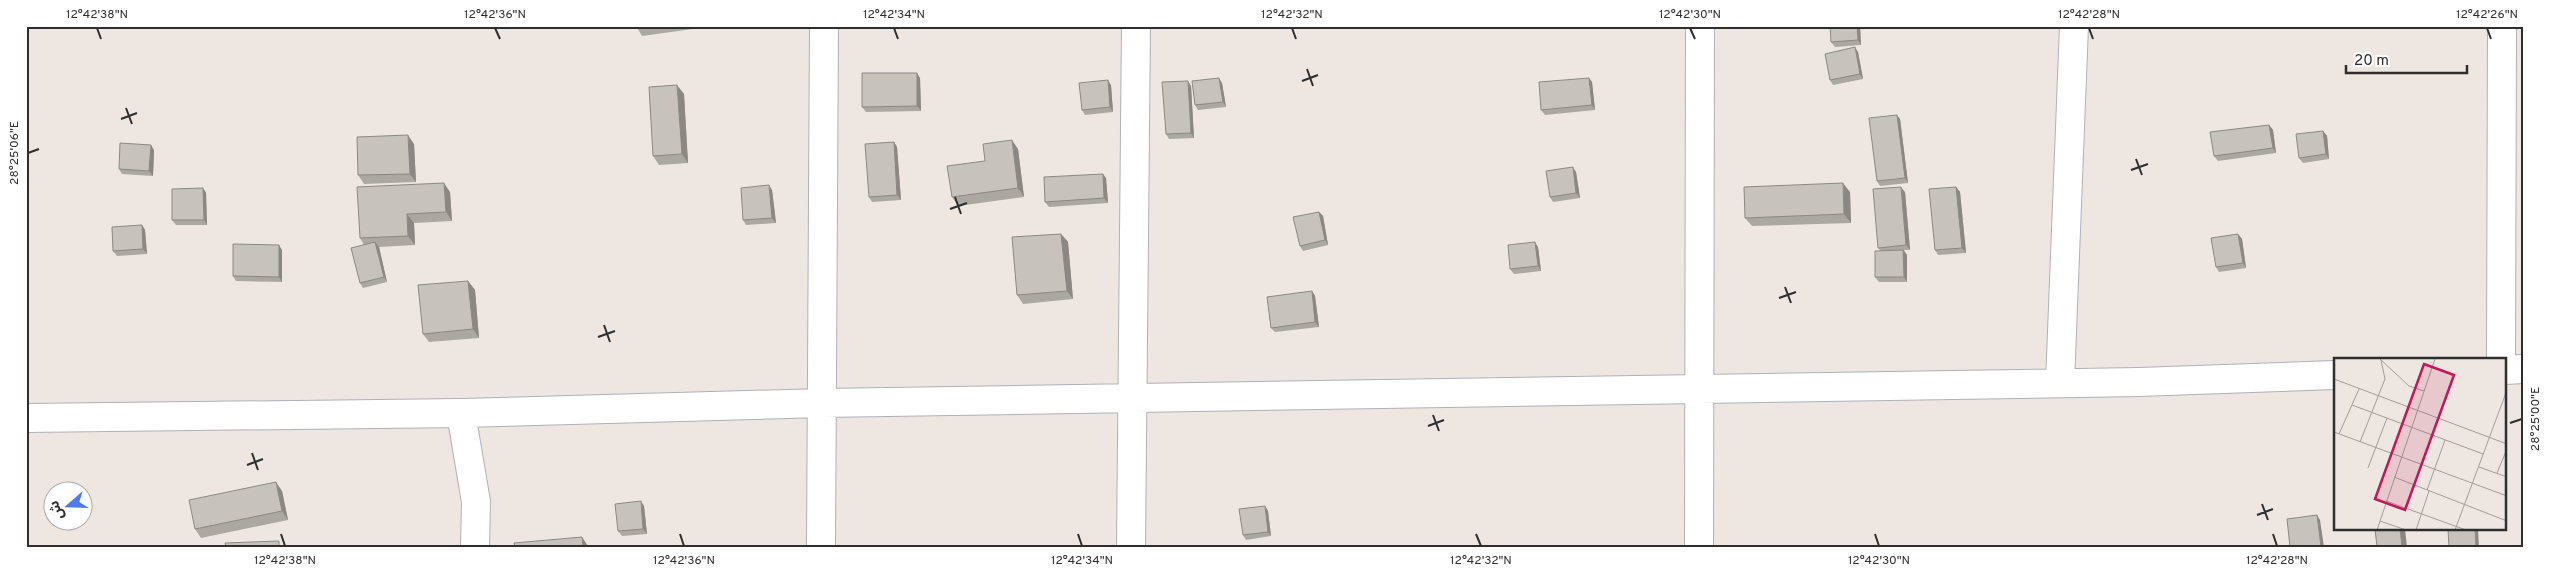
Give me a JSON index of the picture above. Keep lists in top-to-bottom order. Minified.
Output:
{"scale_bar":"20 m","north":"left","coordinates":["12°42'38\"N","12°42'36\"N","12°42'34\"N","12°42'32\"N","12°42'30\"N","12°42'28\"N","12°42'26\"N","28°25'06\"E","28°25'00\"E"]}
